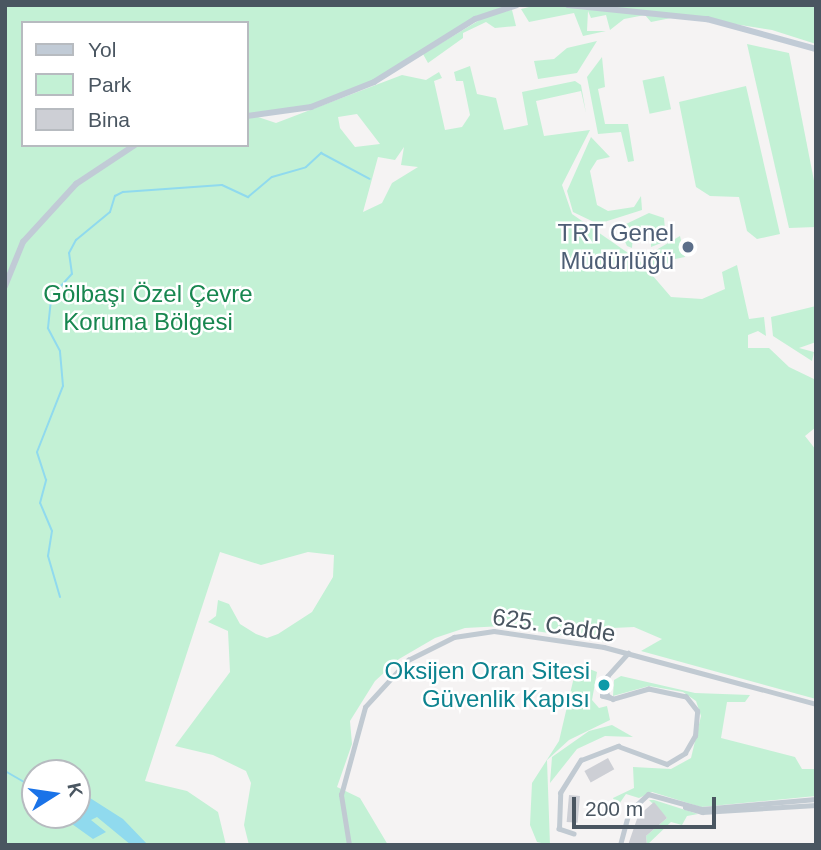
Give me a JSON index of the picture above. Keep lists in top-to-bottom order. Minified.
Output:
{"streets":{"street":["625. Cadde"]},"parks":["Gölbaşı Özel Çevre Koruma Bölgesi"],"places":["TRT Genel Müdürlüğü","Oksijen Oran Sitesi Güvenlik Kapısı"],"legend":["Yol","Park","Bina"],"scale_bar":"200 m","north":"right"}
